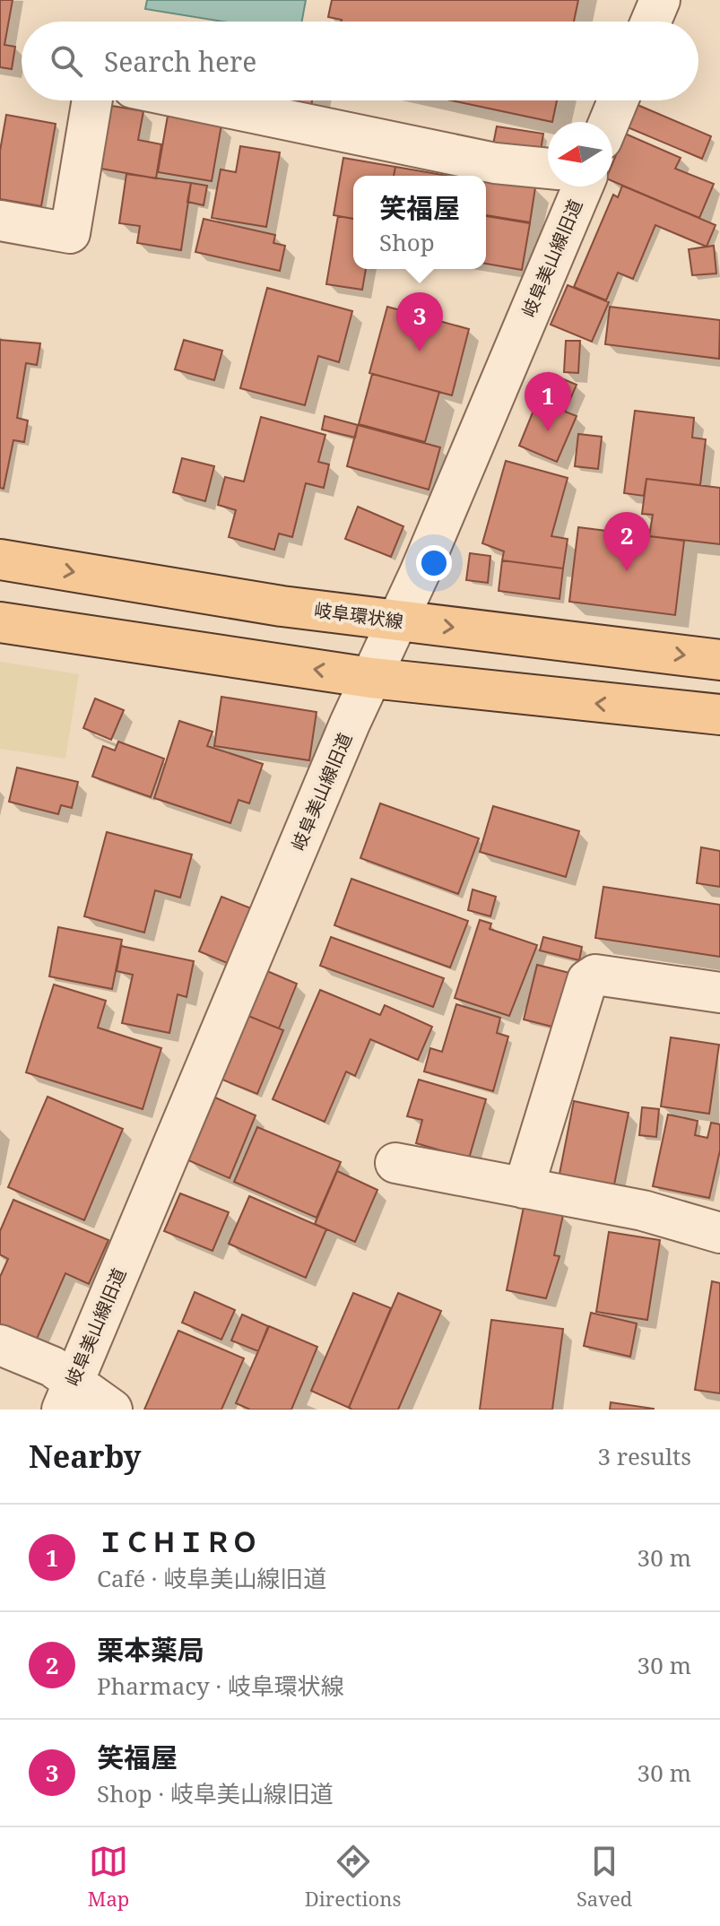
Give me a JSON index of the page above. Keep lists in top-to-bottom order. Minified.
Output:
{"streets":{"main road":["岐阜環状線"],"street":["岐阜美山線旧道"]},"crossings":[["岐阜美山線旧道","岐阜環状線"]],"north":"left","page":{"search":"Search here","popup":["笑福屋","Shop"],"pins":["3","1","2"],"heading":["Nearby","3 results"],"list":[{"mark":"1","name":"ＩＣＨＩＲＯ","note":"Café · 岐阜美山線旧道","value":"30 m"},{"mark":"2","name":"栗本薬局","note":"Pharmacy · 岐阜環状線","value":"30 m"},{"mark":"3","name":"笑福屋","note":"Shop · 岐阜美山線旧道","value":"30 m"}],"nav":["Map","Directions","Saved"]}}
